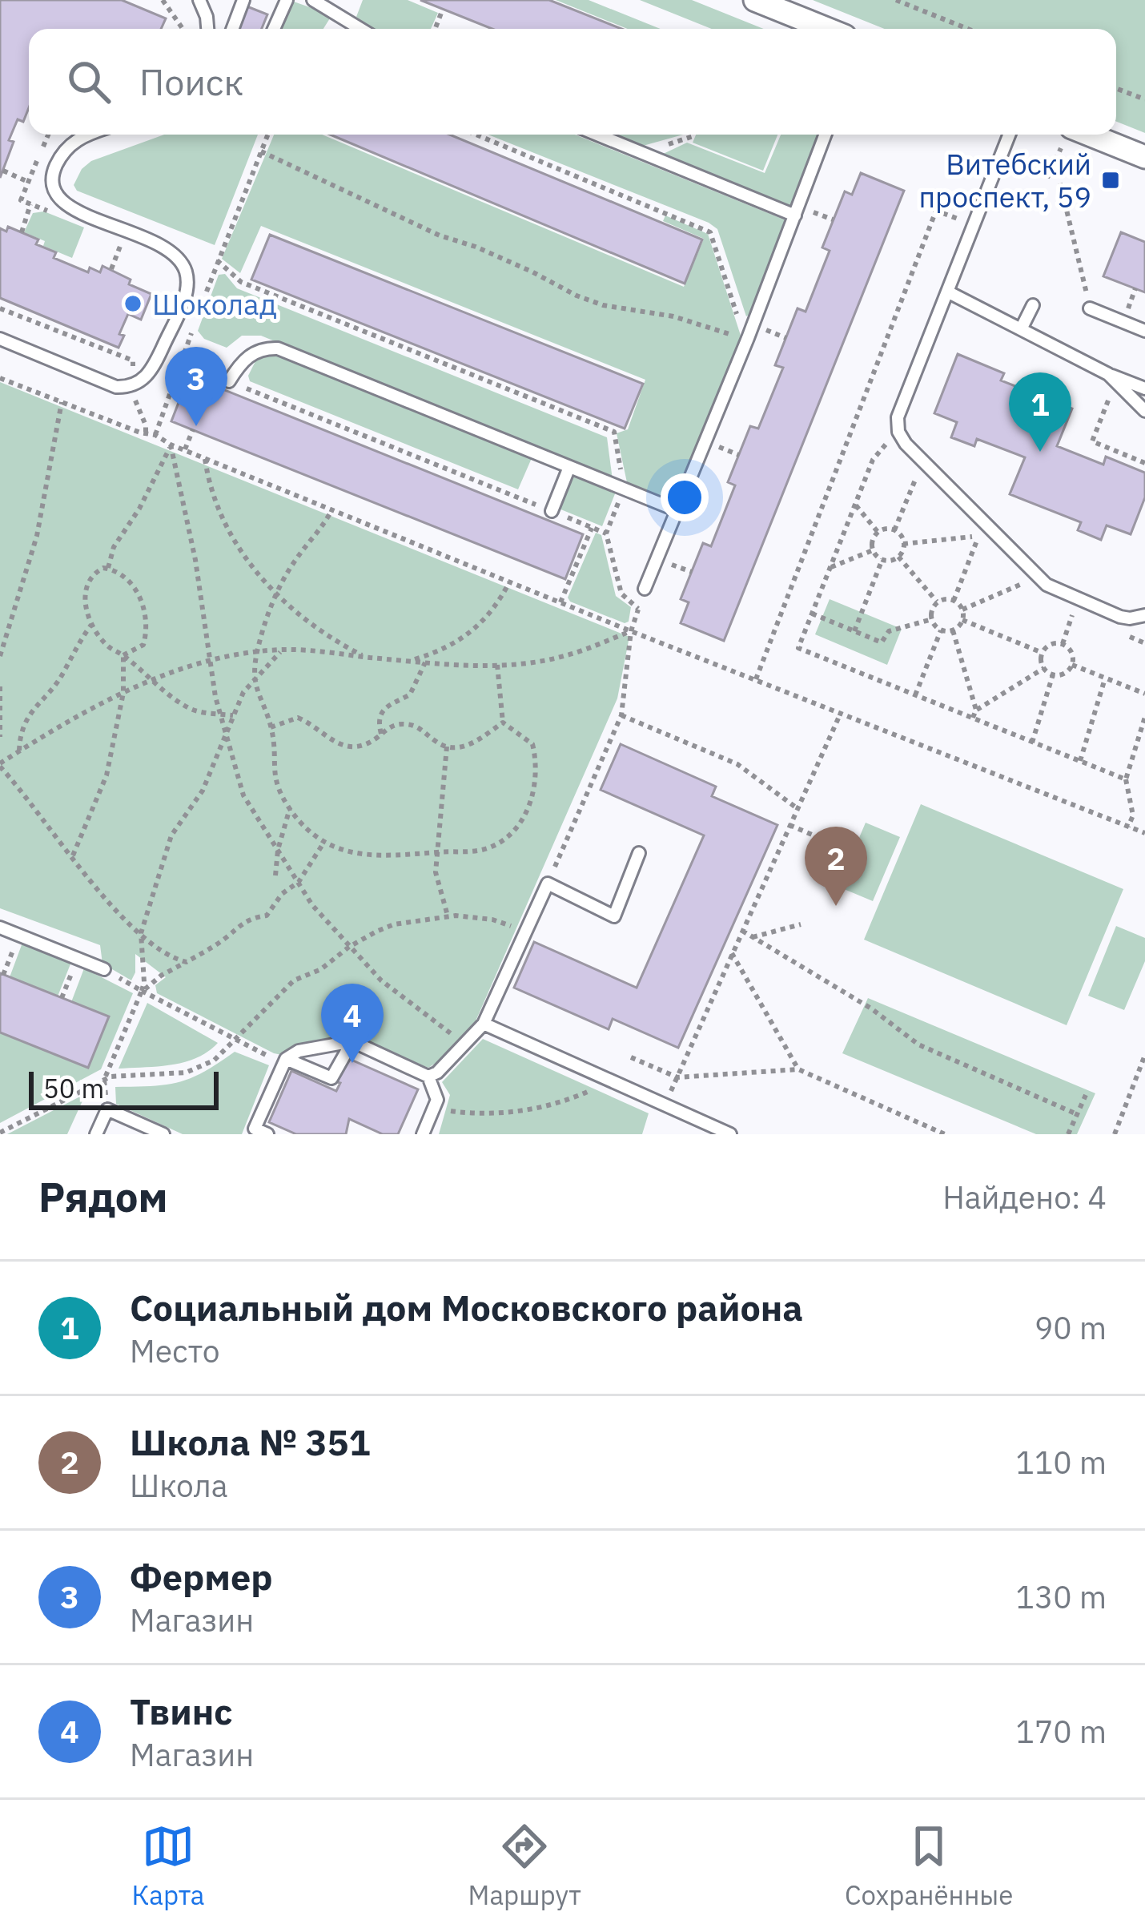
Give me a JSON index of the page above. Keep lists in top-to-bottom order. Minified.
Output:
{"places":{"transit":["Витебский проспект, 59"],"other":["Шоколад"]},"scale_bar":"50 m","page":{"search":"Поиск","pins":["3","1","2","4"],"scale":"50 m","heading":["Рядом","Найдено: 4"],"list":[{"mark":"1","name":"Социальный дом Московского района","note":"Место","value":"90 m"},{"mark":"2","name":"Школа № 351","note":"Школа","value":"110 m"},{"mark":"3","name":"Фермер","note":"Магазин","value":"130 m"},{"mark":"4","name":"Твинс","note":"Магазин","value":"170 m"}],"nav":["Карта","Маршрут","Сохранённые"]}}
